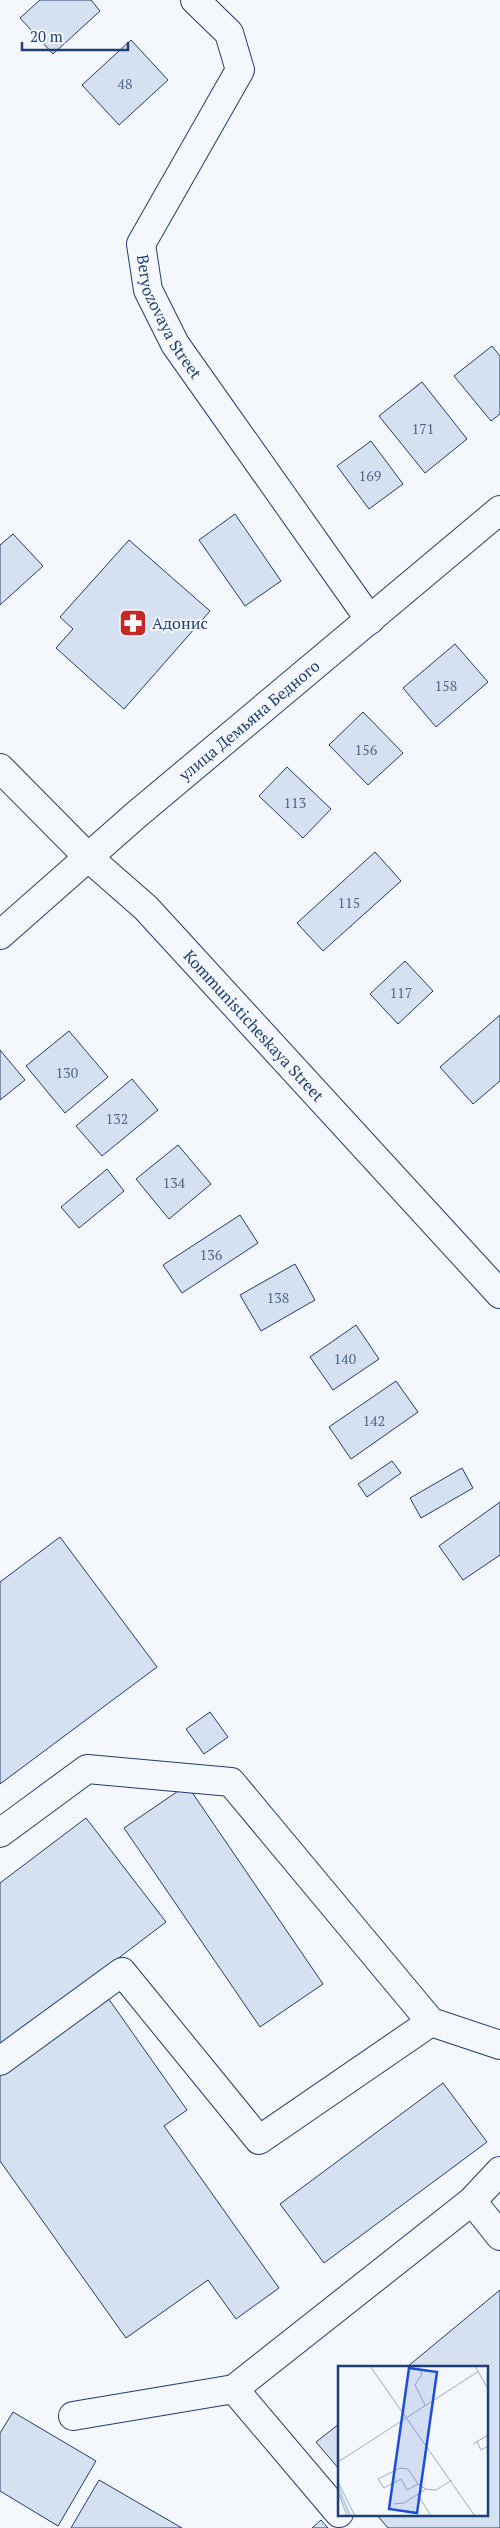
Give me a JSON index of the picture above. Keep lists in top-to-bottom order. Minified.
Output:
{"streets":{"street":["Beryozovaya Street","улица Демьяна Бедного","Kommunisticheskaya Street"]},"crossings":[["Beryozovaya Street","улица Демьяна Бедного"],["улица Демьяна Бедного","Kommunisticheskaya Street"]],"places":{"pharmacy":["Адонис"]},"house_numbers":["48","171","169","158","156","113","115","117","130","132","134","136","138","140","142"],"scale_bar":"20 m"}
